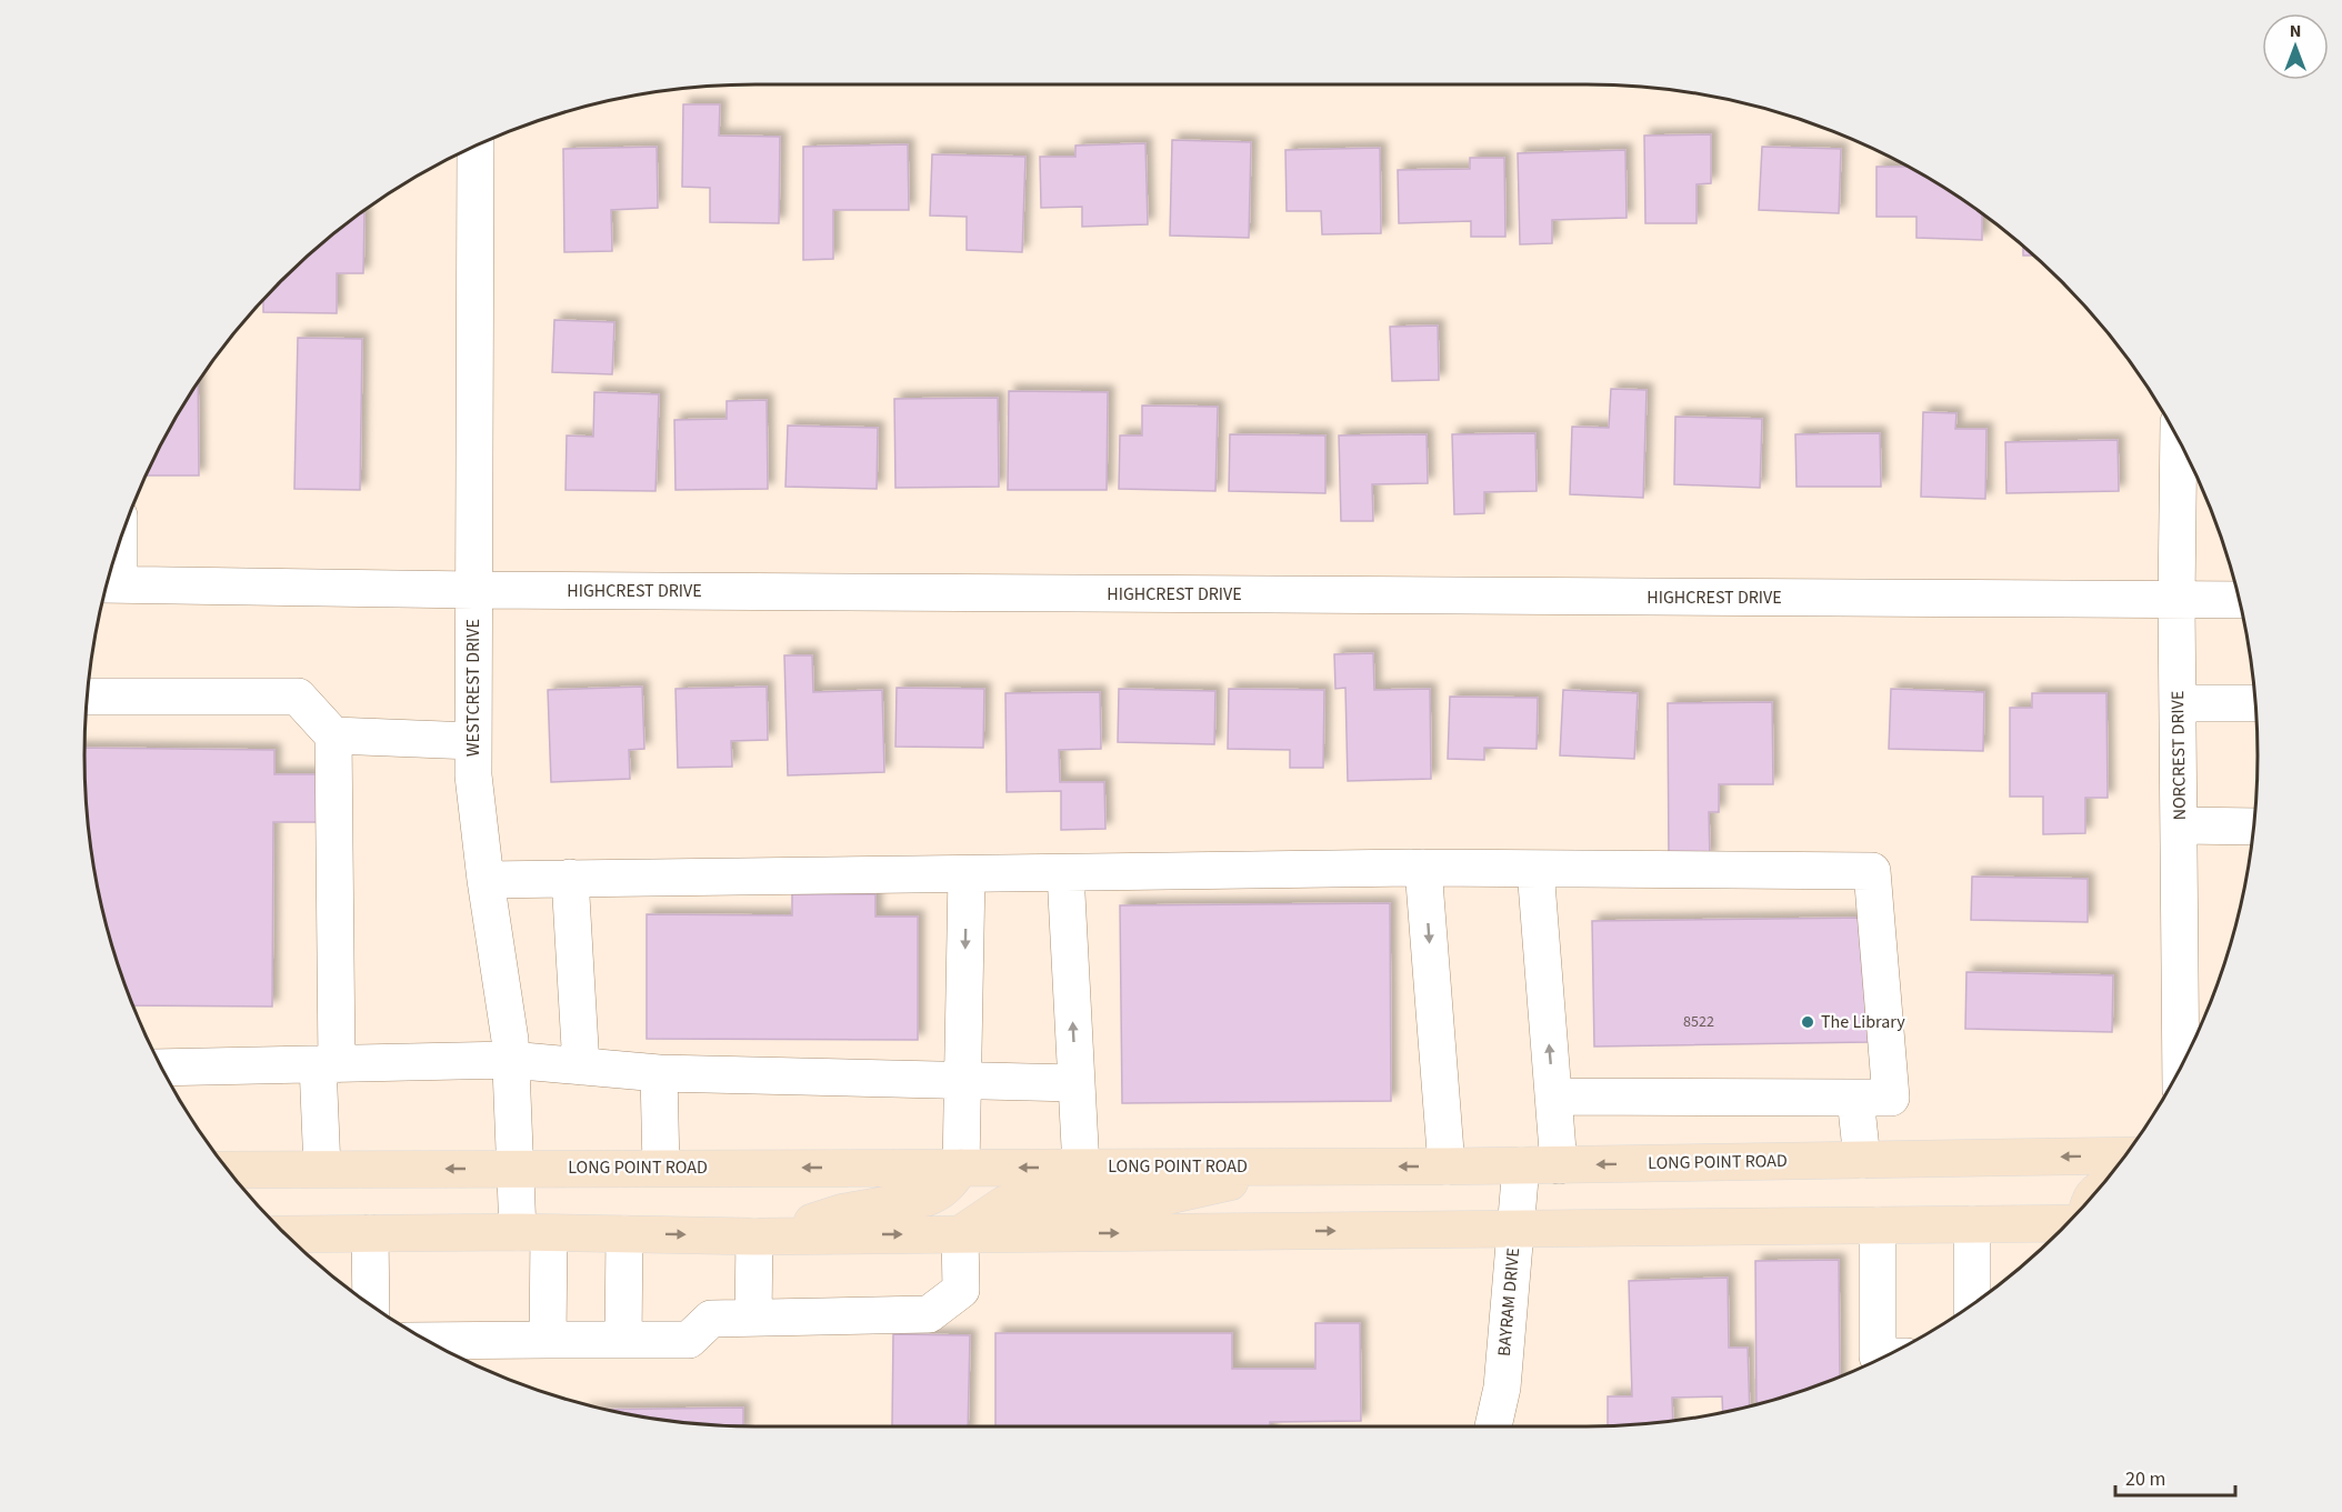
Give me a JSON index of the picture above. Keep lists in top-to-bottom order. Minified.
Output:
{"streets":{"main road":["LONG POINT ROAD"],"street":["HIGHCREST DRIVE","WESTCREST DRIVE","NORCREST DRIVE","BAYRAM DRIVE"]},"crossings":[["HIGHCREST DRIVE","WESTCREST DRIVE"],["HIGHCREST DRIVE","NORCREST DRIVE"],["WESTCREST DRIVE","LONG POINT ROAD"],["LONG POINT ROAD","BAYRAM DRIVE"]],"places":["The Library"],"house_numbers":["8522"],"scale_bar":"20 m","north":"top"}
